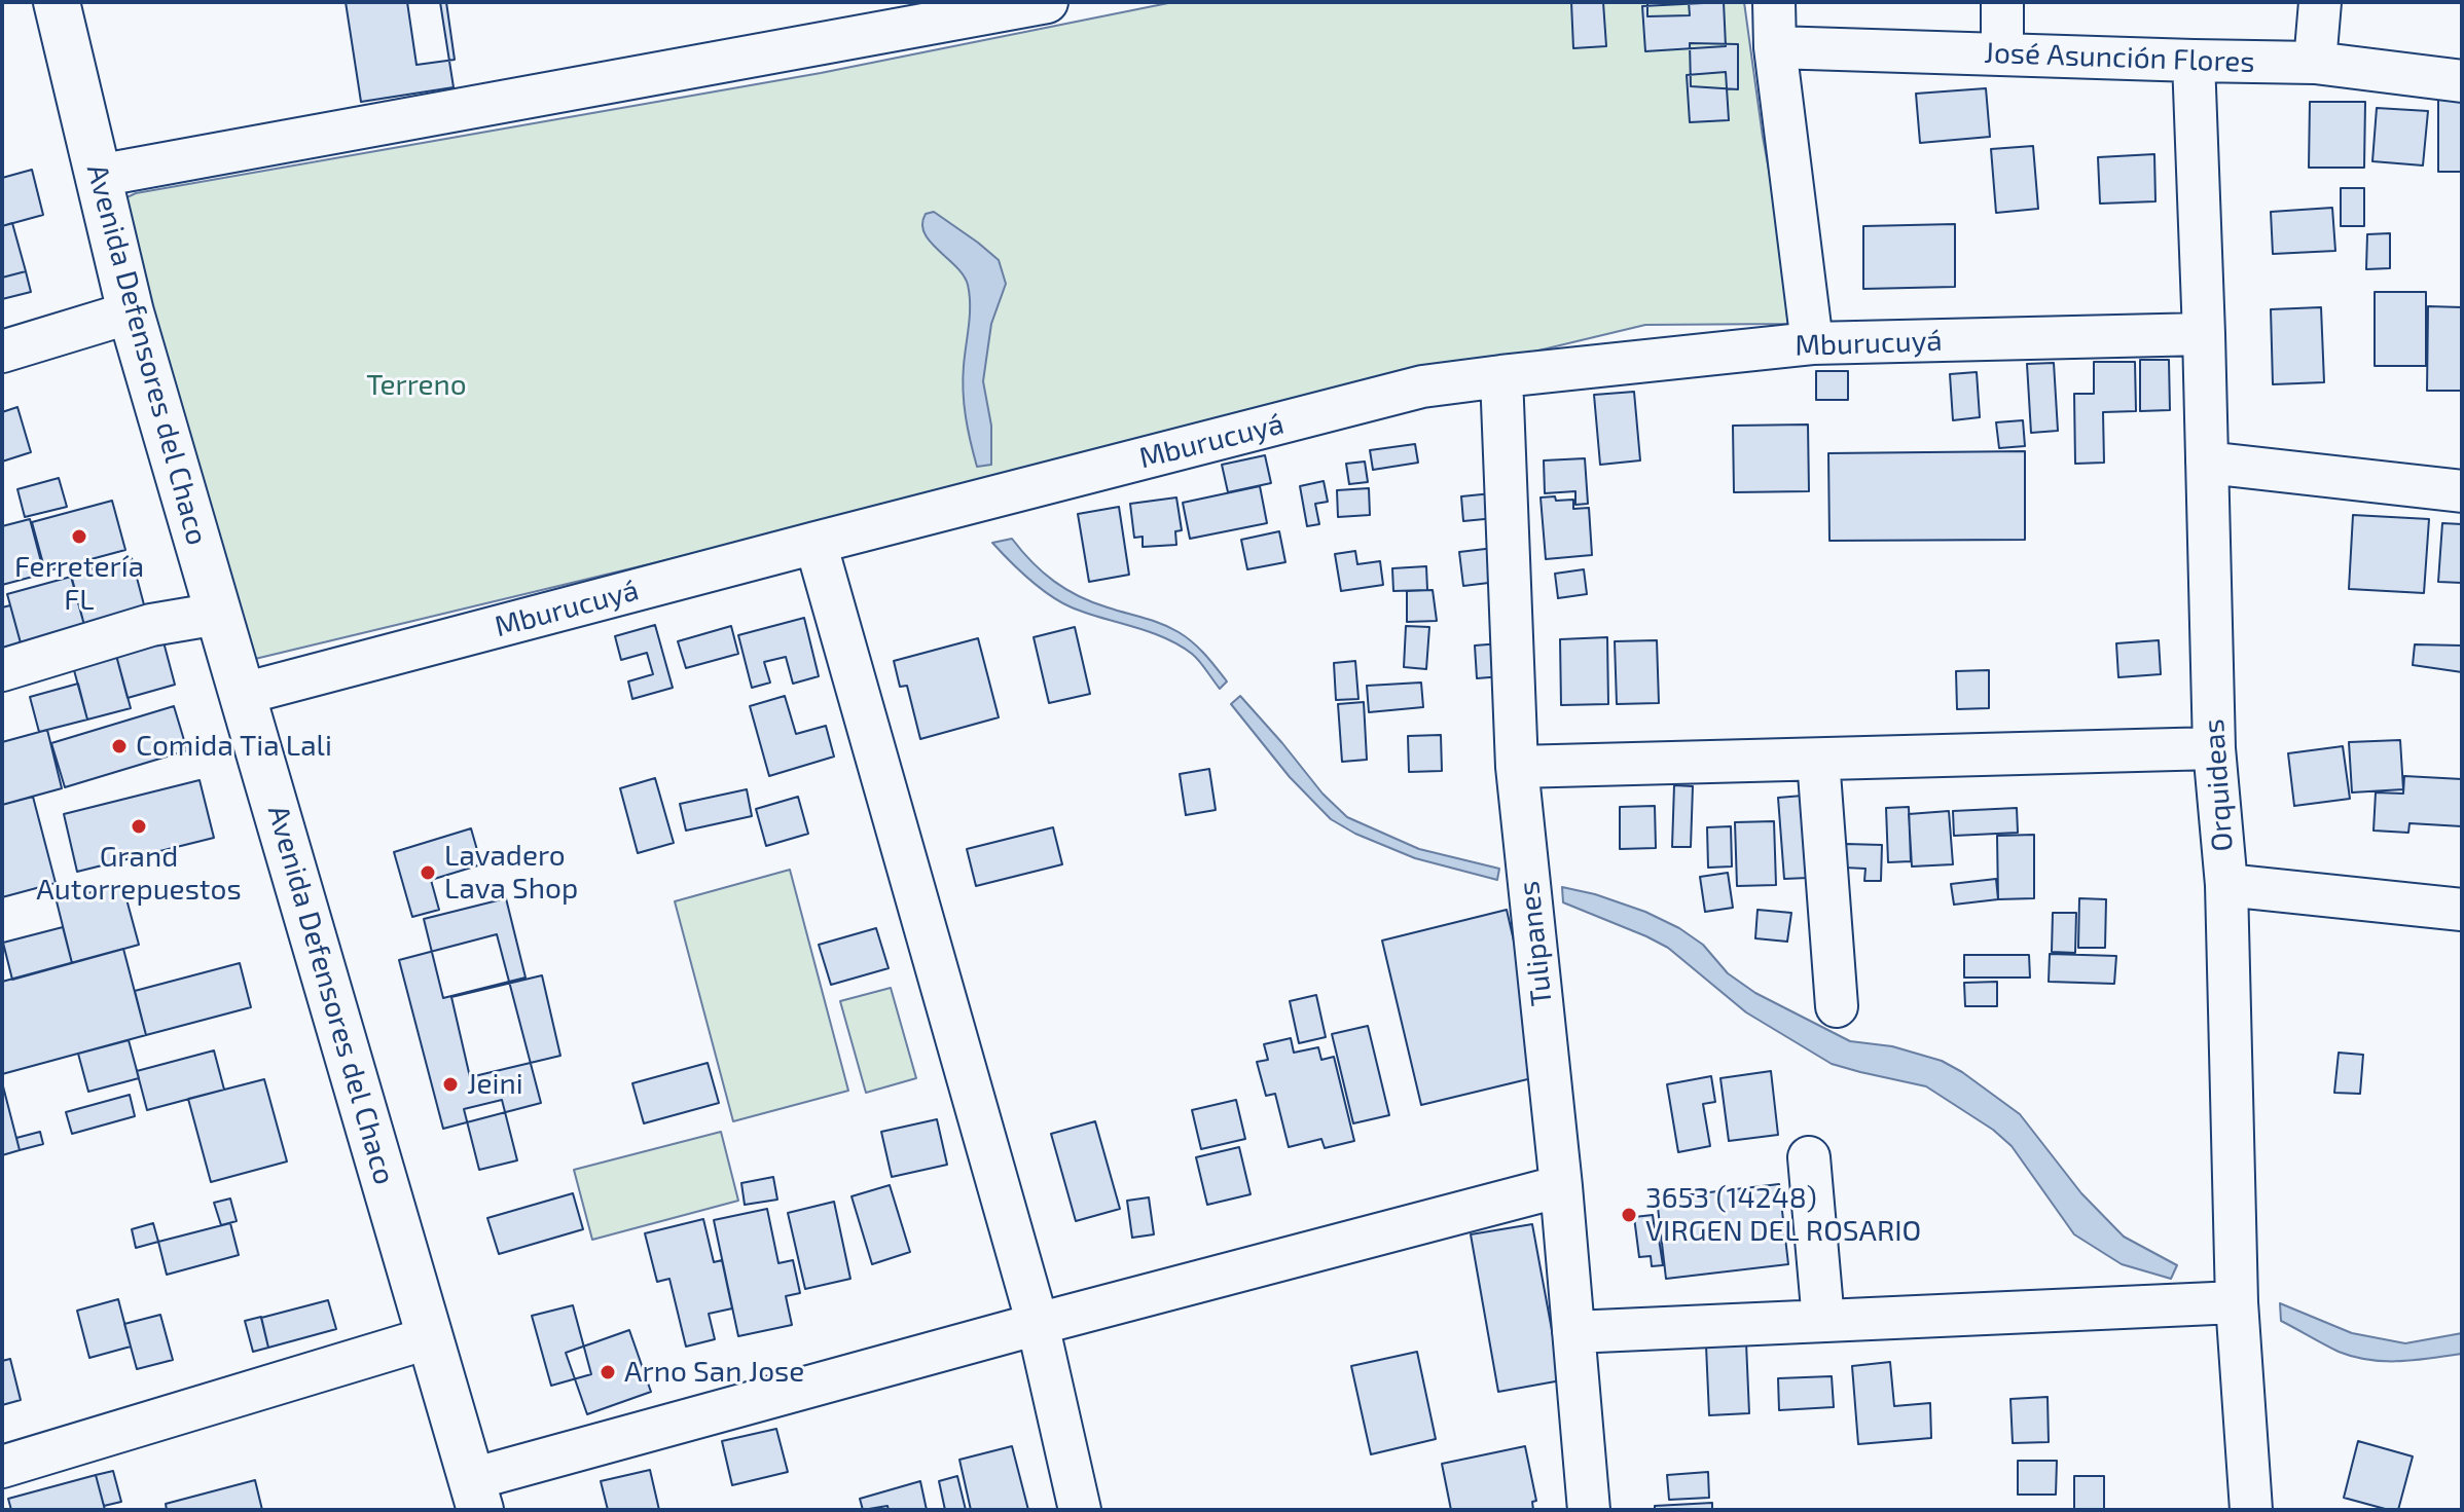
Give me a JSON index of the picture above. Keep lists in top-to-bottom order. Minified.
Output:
{"streets":{"main road":["Avenida Defensores del Chaco"],"street":["José Asunción Flores","Mburucuyá","Orquideas","Tulipanes"]},"crossings":[["José Asunción Flores","Orquideas"],["Mburucuyá","Avenida Defensores del Chaco"],["Mburucuyá","Orquideas"],["Mburucuyá","Tulipanes"]],"parks":["Terreno"],"places":["Ferretería FL","Comida Tia Lali","Grand Autorrepuestos","Lavadero Lava Shop","Jeini","3653 (14248) VIRGEN DEL ROSARIO","Arno San Jose"]}
